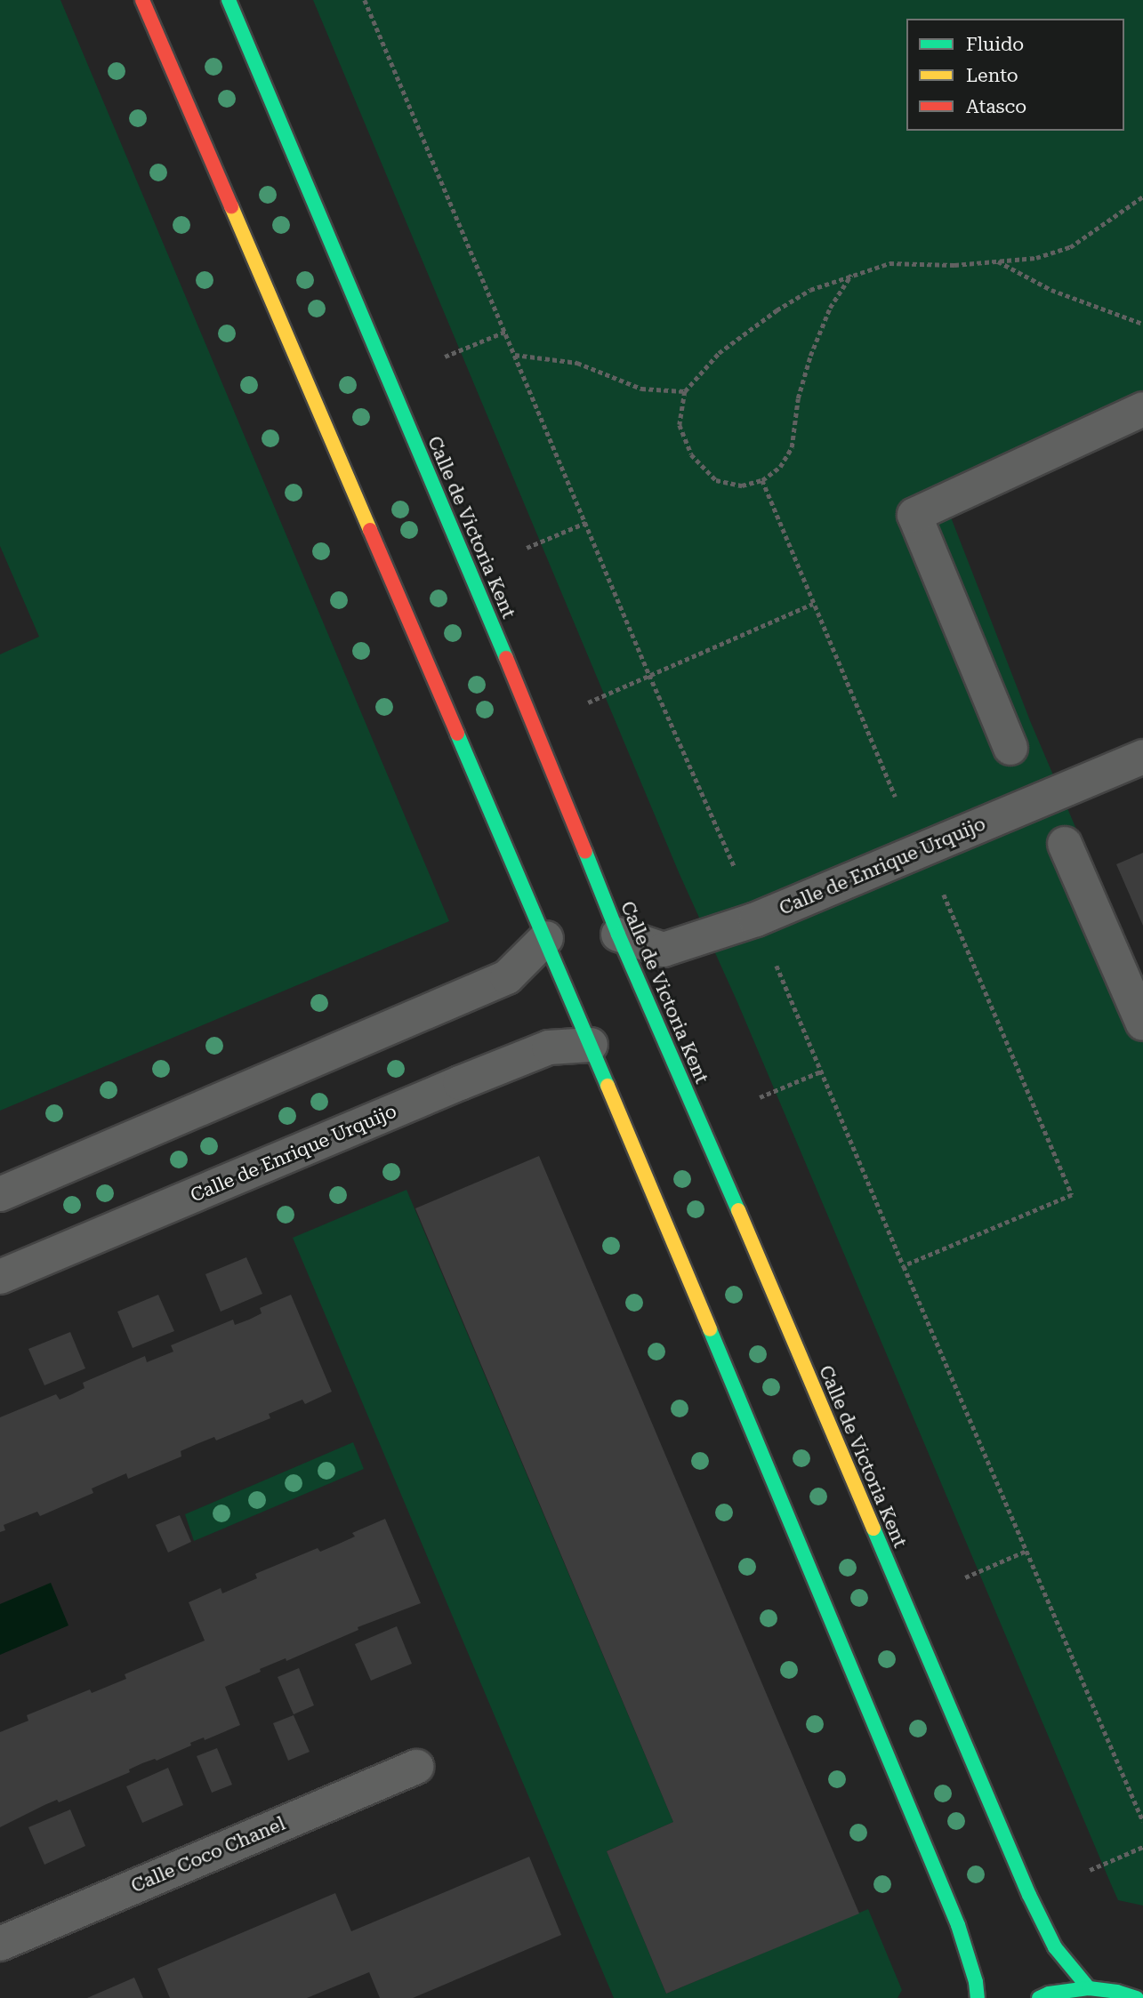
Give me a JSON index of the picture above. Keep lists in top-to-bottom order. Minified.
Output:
{"streets":{"main road":["Calle de Victoria Kent"],"street":["Calle de Enrique Urquijo","Calle Coco Chanel"]},"crossings":[["Calle de Victoria Kent","Calle de Enrique Urquijo"]],"legend":["Fluido","Lento","Atasco"]}
